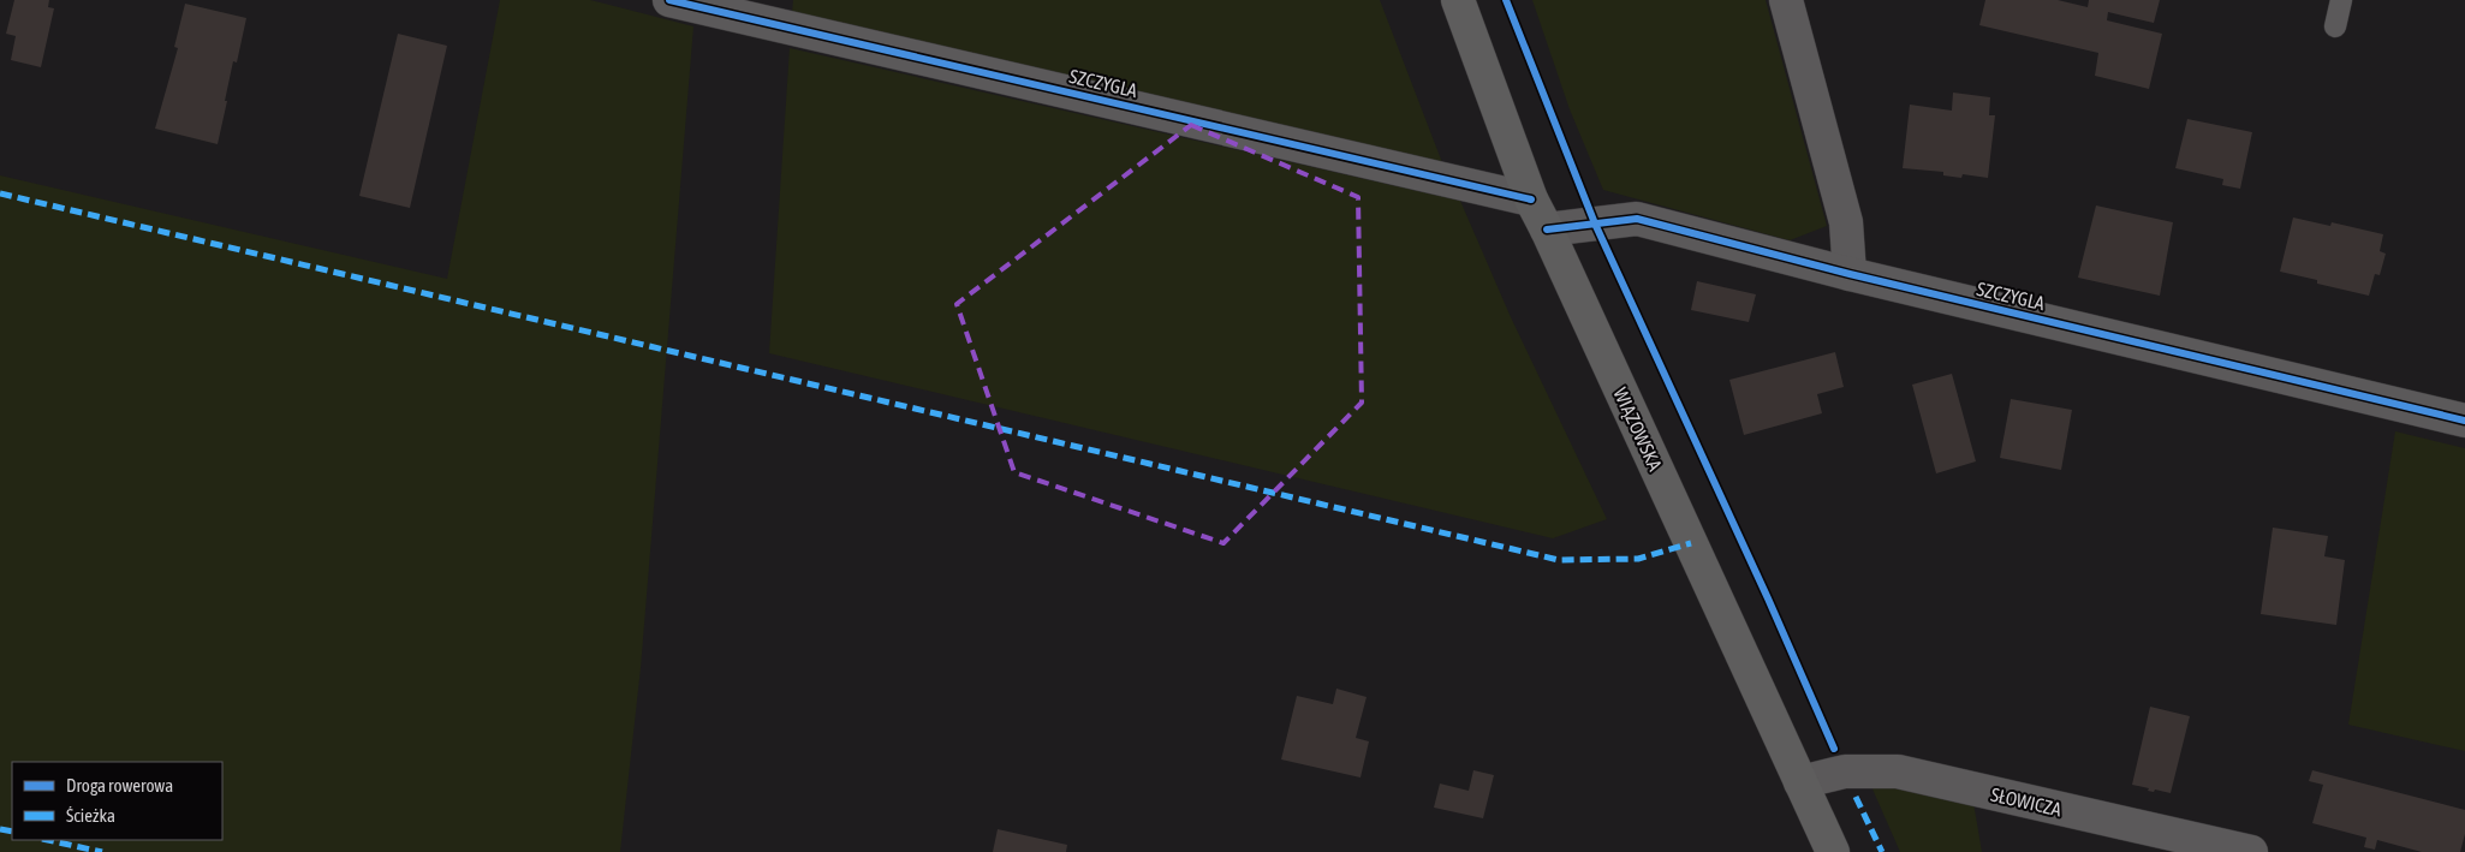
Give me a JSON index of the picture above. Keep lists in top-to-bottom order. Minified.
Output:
{"streets":{"main road":["WIĄZOWSKA"],"street":["SZCZYGLA","SŁOWICZA"]},"crossings":[["SZCZYGLA","WIĄZOWSKA"],["WIĄZOWSKA","SŁOWICZA"]],"legend":["Droga rowerowa","Ścieżka"]}
